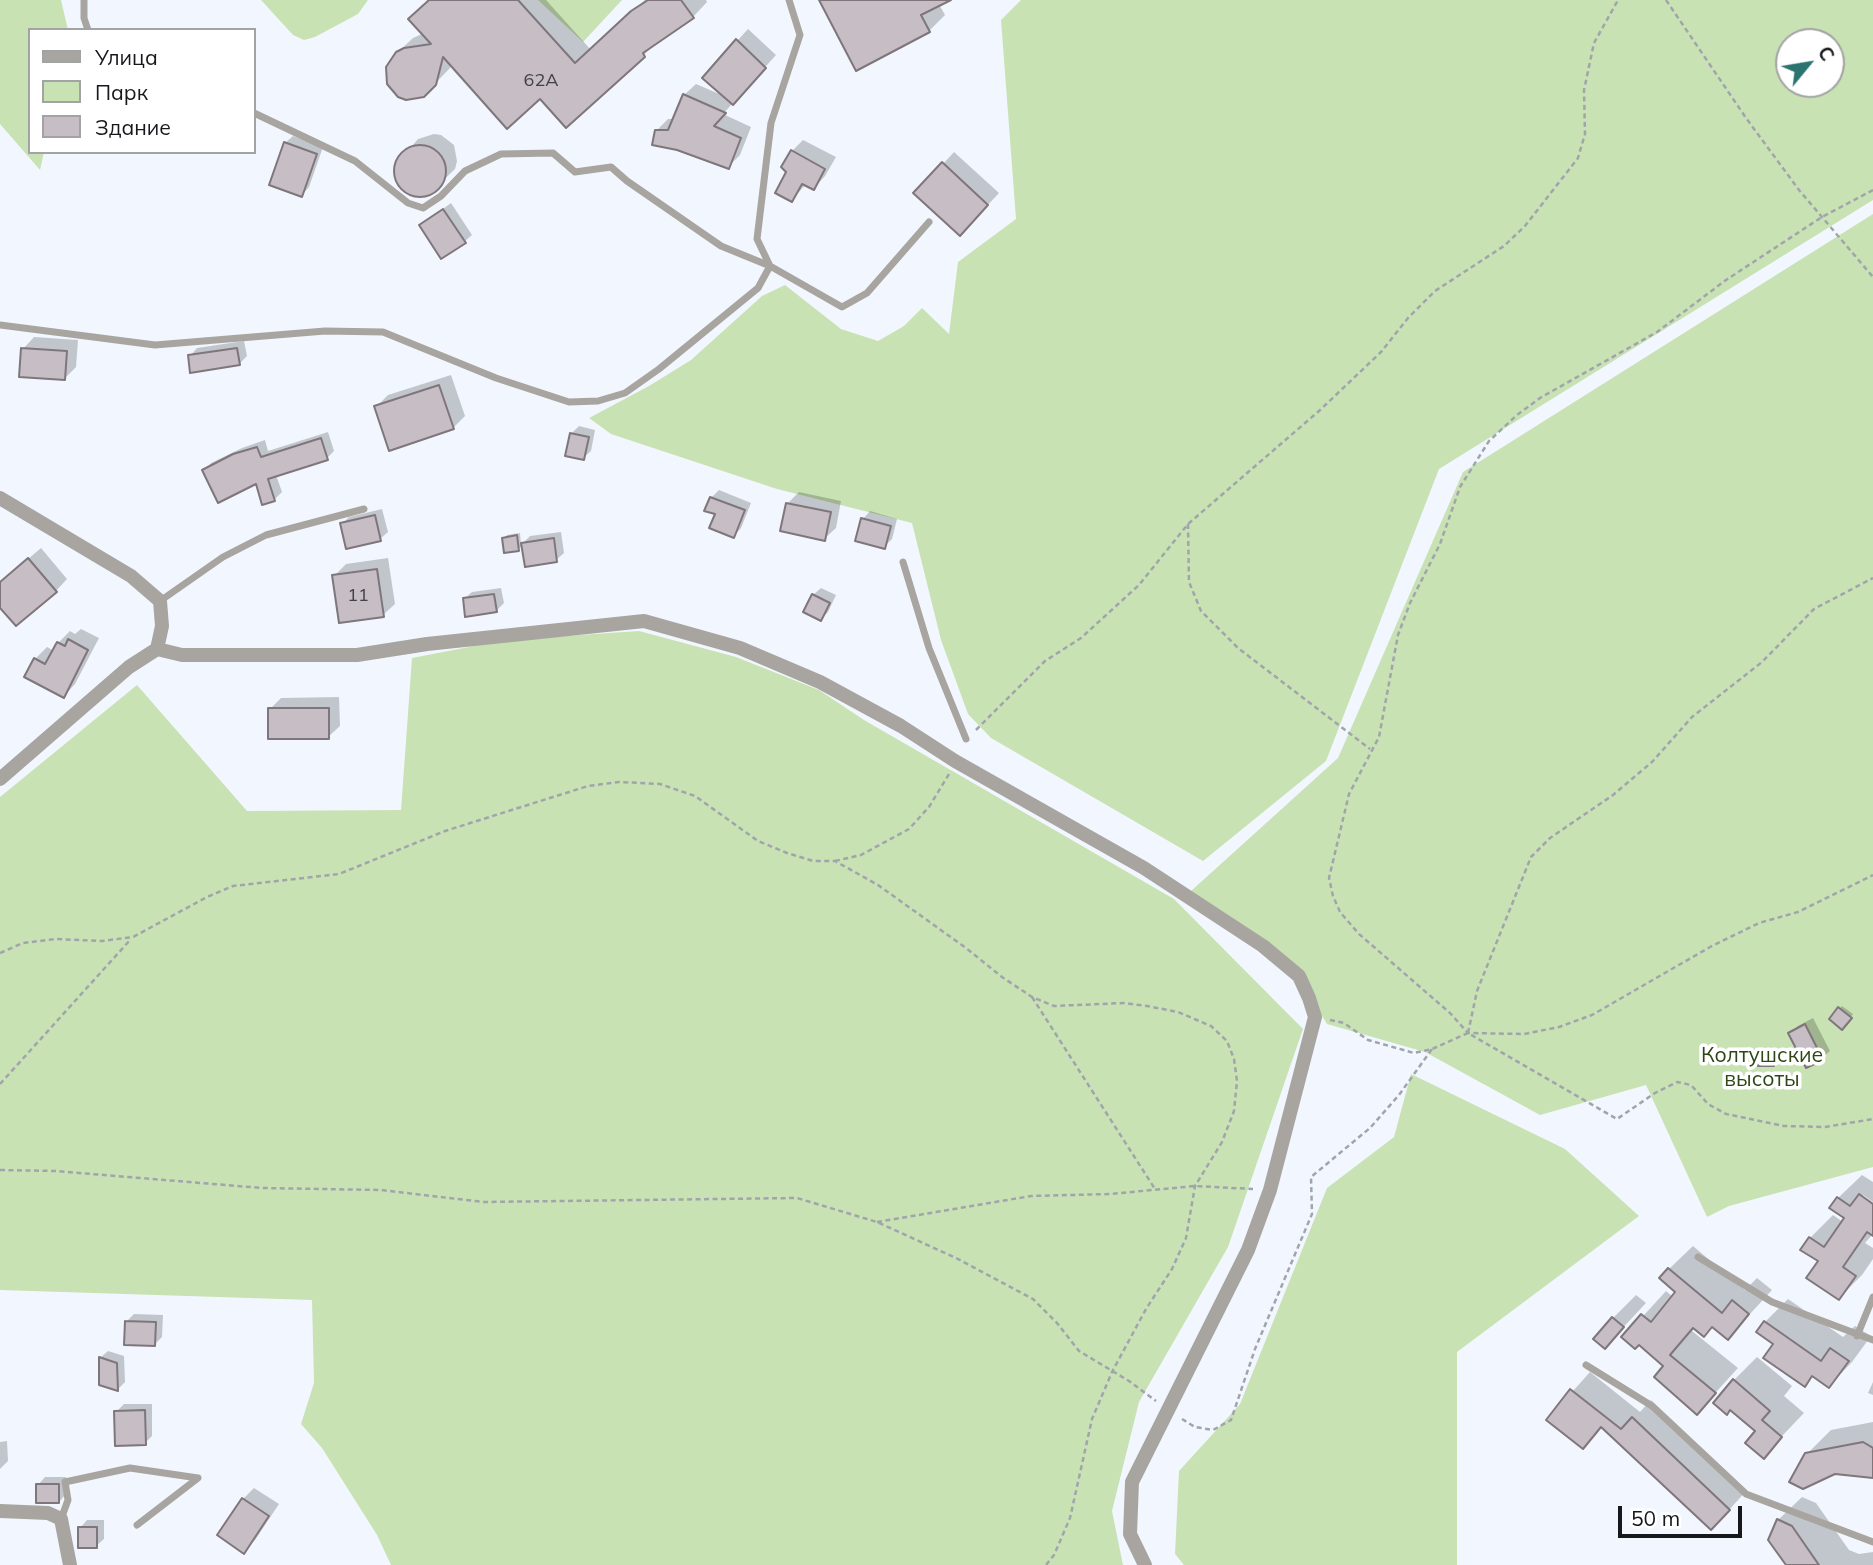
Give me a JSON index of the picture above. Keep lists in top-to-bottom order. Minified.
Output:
{"parks":["Колтушские высоты"],"house_numbers":["62А","11"],"legend":["Улица","Парк","Здание"],"scale_bar":"50 m","north":"top right"}
